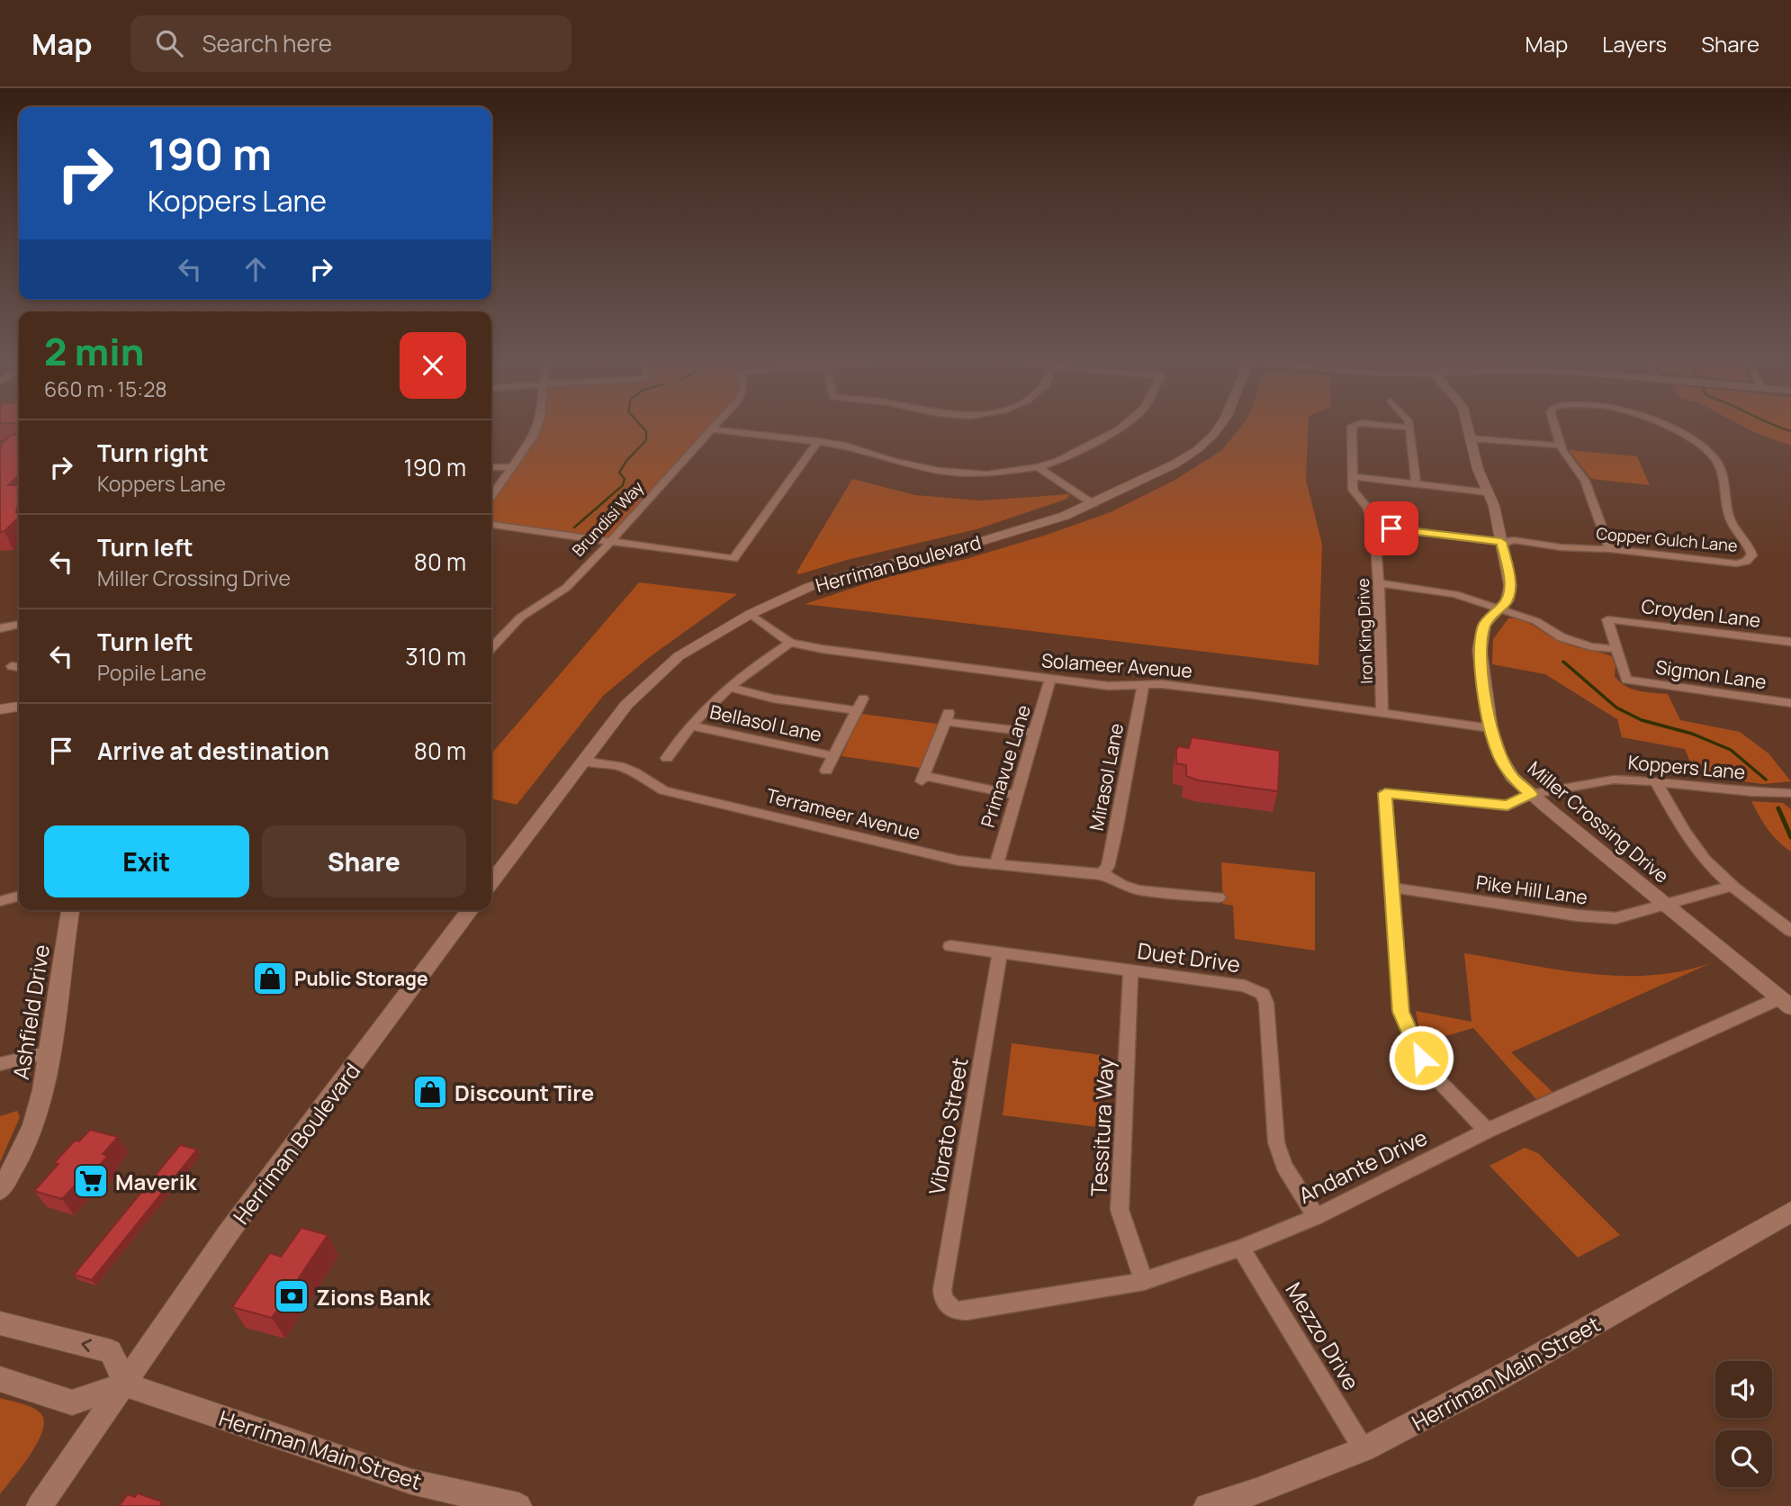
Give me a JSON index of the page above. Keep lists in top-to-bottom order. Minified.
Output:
{"streets":{"main road":["Herriman Boulevard","Miller Crossing Drive","Ashfield Drive","Herriman Main Street"],"street":["Brundisi Way","Copper Gulch Lane","Croyden Lane","Iron King Drive","Solameer Avenue","Sigmon Lane","Bellasol Lane","Primavue Lane","Koppers Lane","Mirasol Lane","Terrameer Avenue","Pike Hill Lane","Duet Drive","Vibrato Street","Tessitura Way","Andante Drive","Mezzo Drive"]},"crossings":[["Copper Gulch Lane","Iron King Drive"],["Copper Gulch Lane","Miller Crossing Drive"],["Herriman Boulevard","Solameer Avenue"],["Herriman Boulevard","Terrameer Avenue"],["Herriman Boulevard","Herriman Main Street"],["Croyden Lane","Sigmon Lane"],["Iron King Drive","Solameer Avenue"],["Solameer Avenue","Primavue Lane"],["Solameer Avenue","Mirasol Lane"],["Solameer Avenue","Miller Crossing Drive"],["Primavue Lane","Terrameer Avenue"],["Koppers Lane","Miller Crossing Drive"],["Koppers Lane","Pike Hill Lane"],["Koppers Lane","Andante Drive"],["Mirasol Lane","Terrameer Avenue"],["Miller Crossing Drive","Pike Hill Lane"],["Miller Crossing Drive","Andante Drive"],["Duet Drive","Vibrato Street"],["Duet Drive","Tessitura Way"],["Duet Drive","Andante Drive"],["Vibrato Street","Andante Drive"],["Tessitura Way","Andante Drive"],["Andante Drive","Mezzo Drive"],["Mezzo Drive","Herriman Main Street"]],"places":{"shop":["Public Storage","Discount Tire"],"supermarket":["Maverik"],"bank":["Zions Bank"]},"page":{"header":"Map","search":"Search here","nav":["Map","Layers","Share"],"turn":["190 m","Koppers Lane"],"heading":["2 min","660 m · 15:28"],"list":[{"name":"Turn right","note":"Koppers Lane","value":"190 m"},{"name":"Turn left","note":"Miller Crossing Drive","value":"80 m"},{"name":"Turn left","note":"Popile Lane","value":"310 m"},{"name":"Arrive at destination","value":"80 m"}],"buttons":["Exit","Share"]}}
